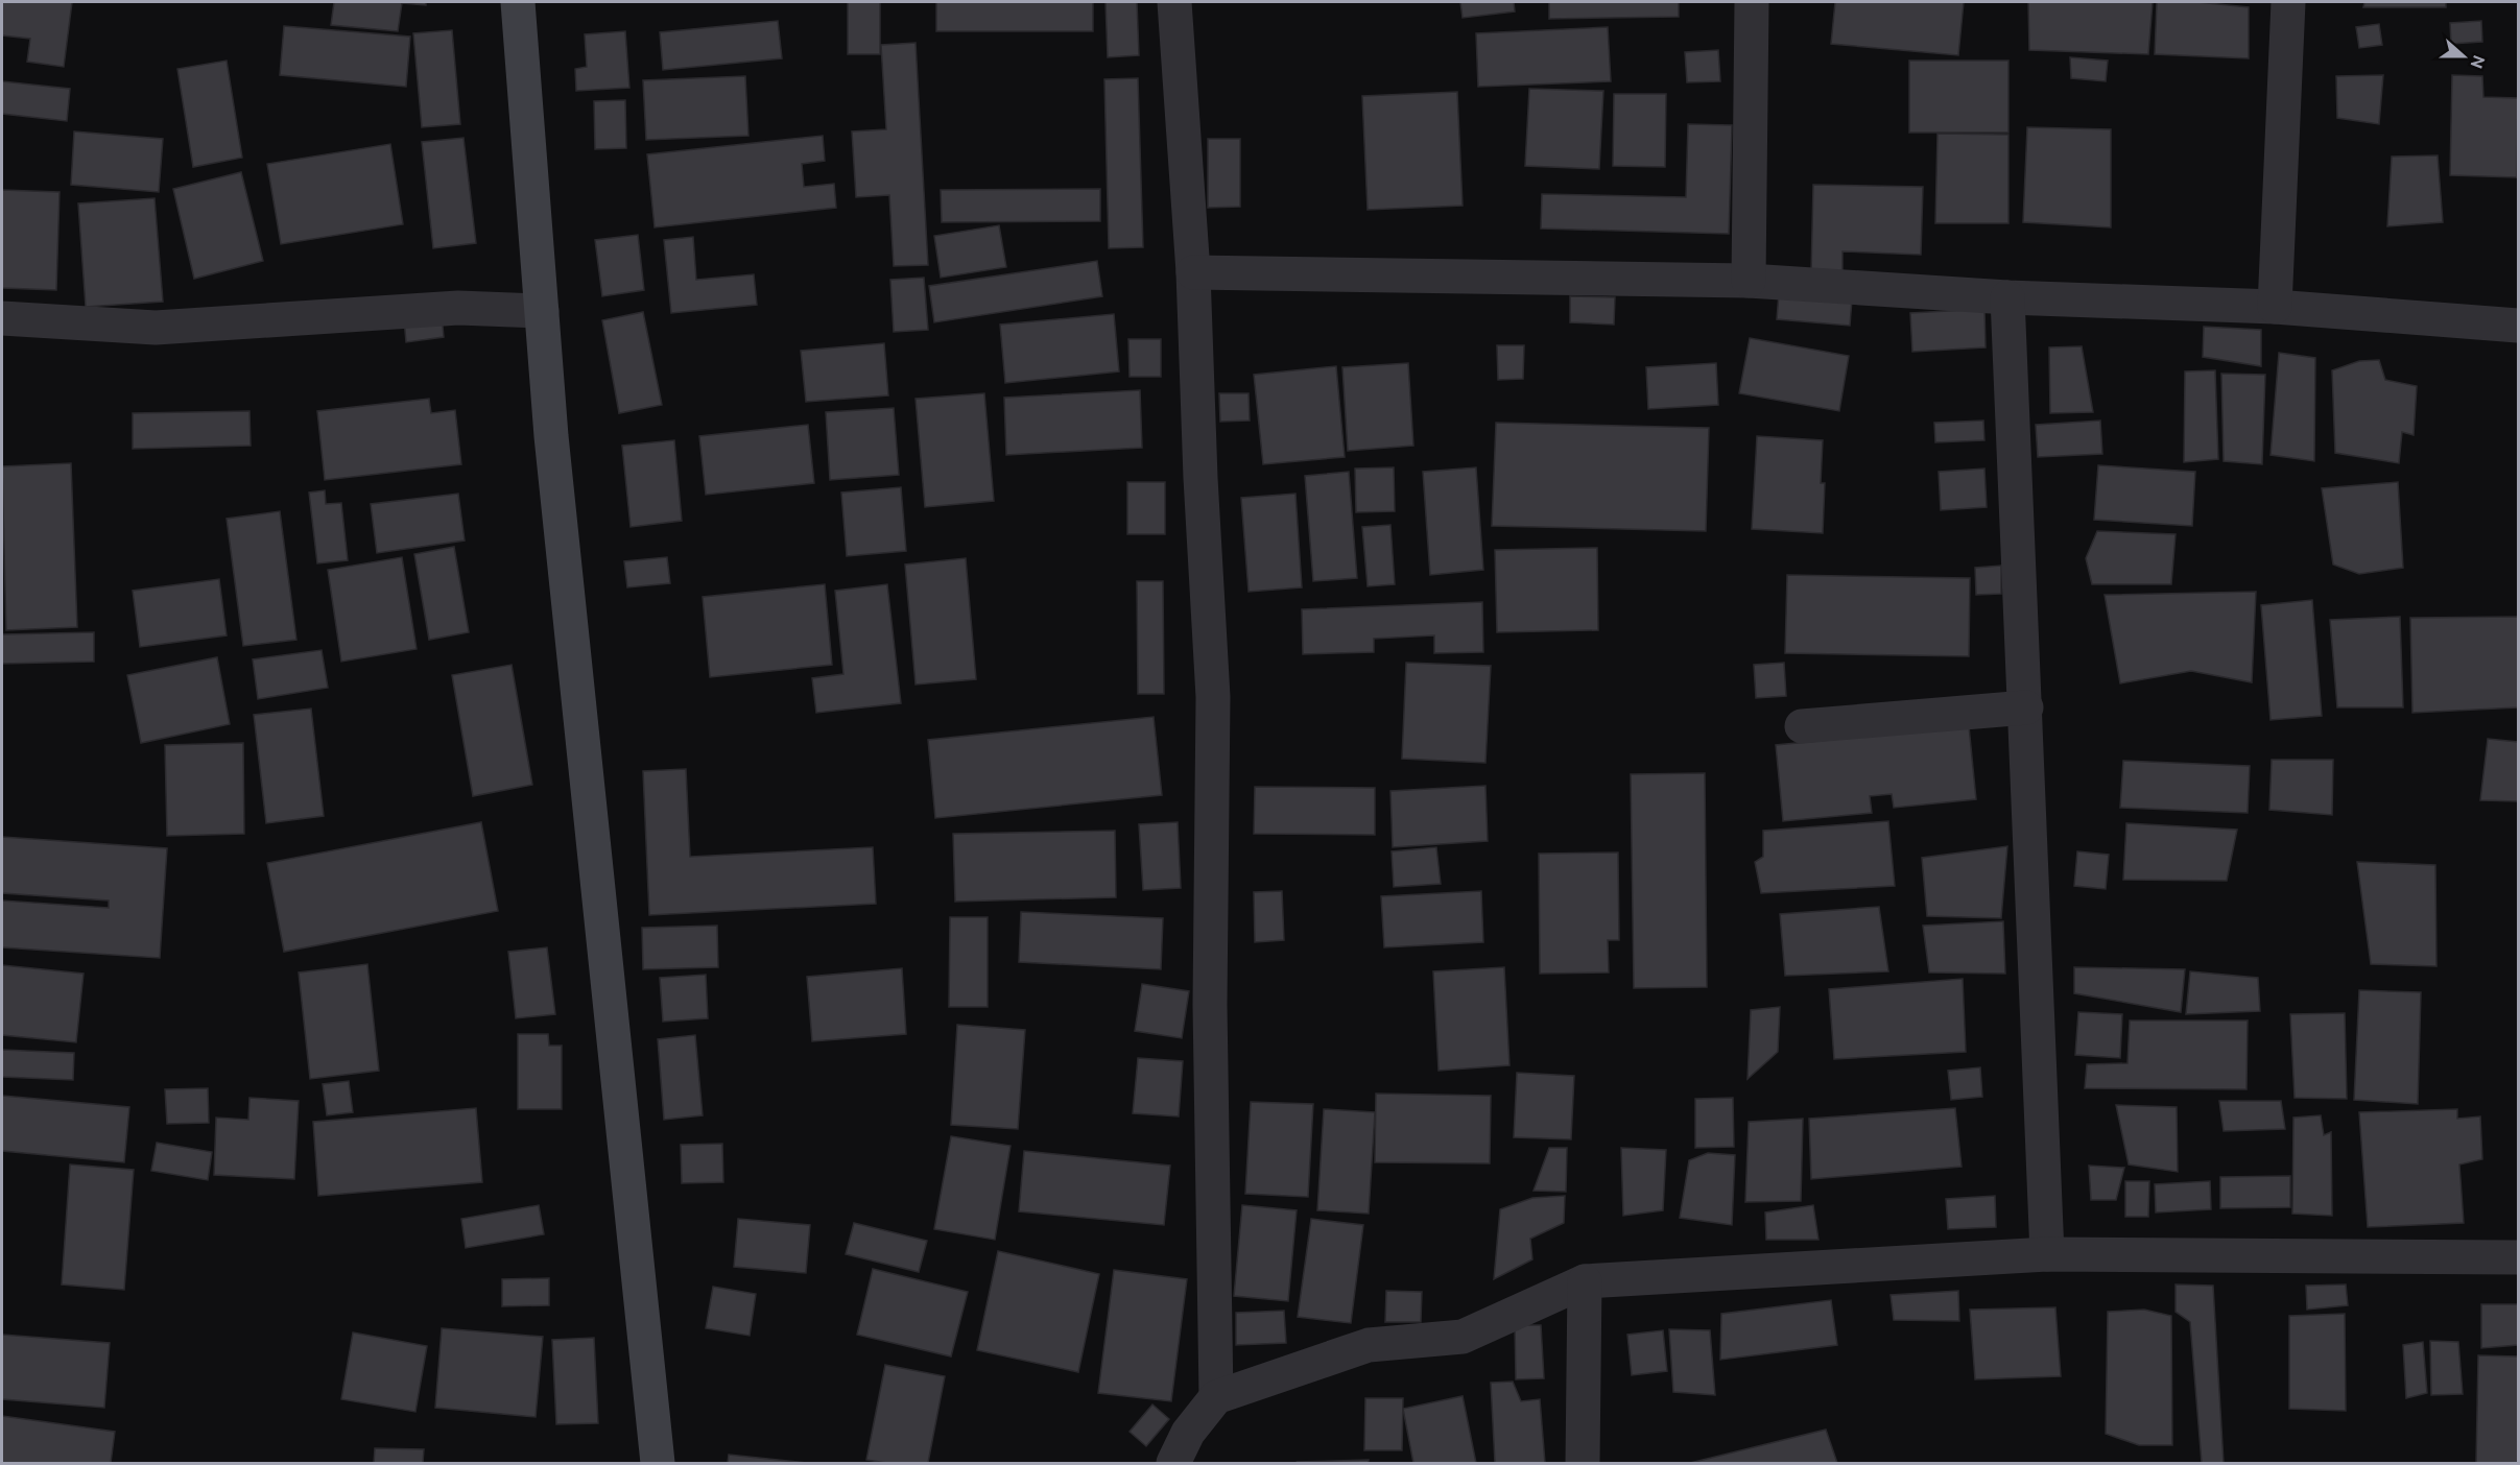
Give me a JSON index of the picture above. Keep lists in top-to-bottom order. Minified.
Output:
{"north":"right"}
